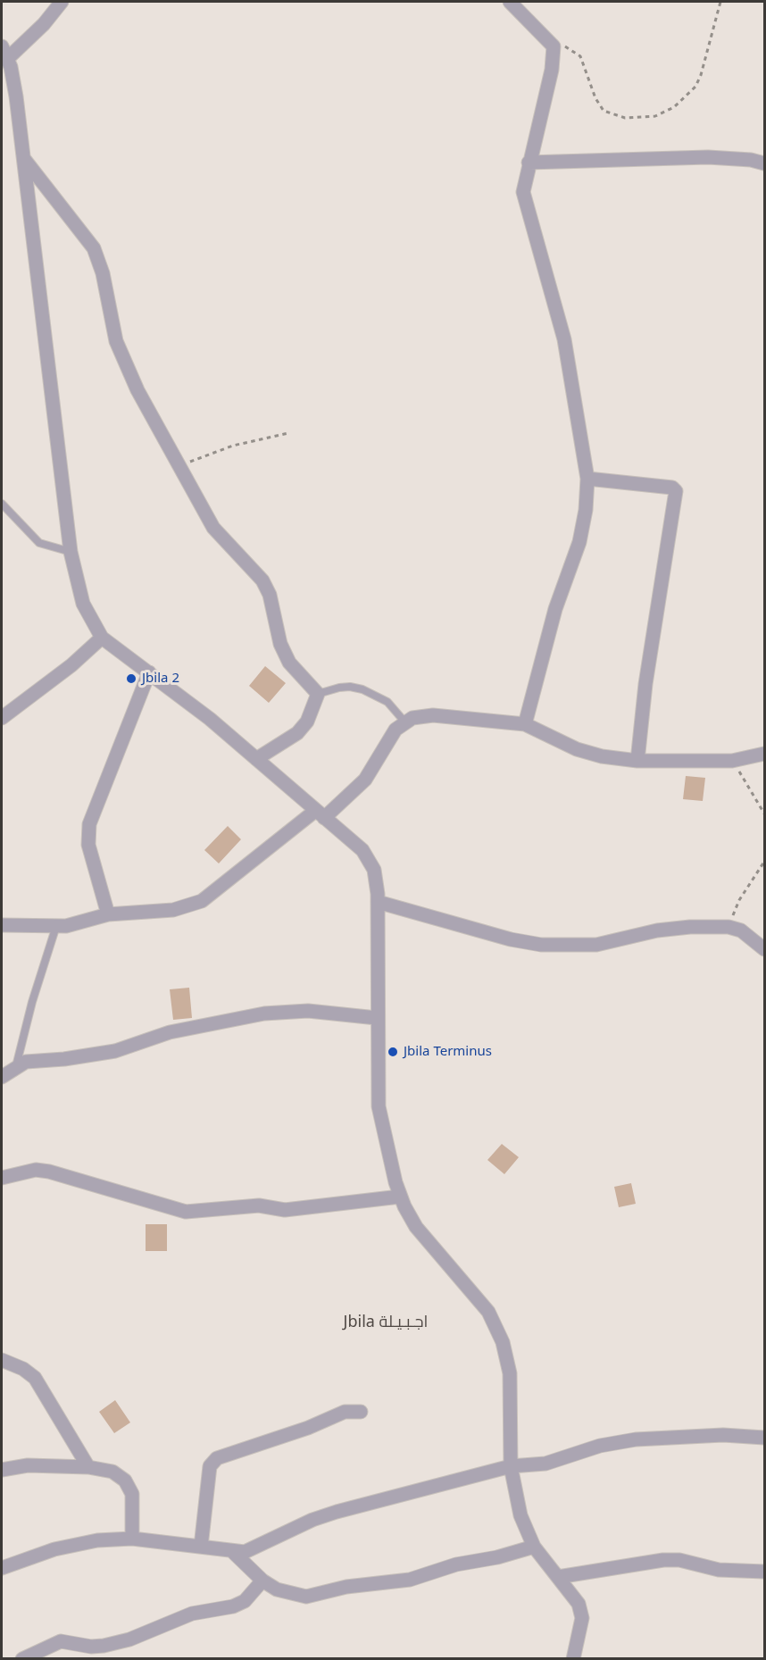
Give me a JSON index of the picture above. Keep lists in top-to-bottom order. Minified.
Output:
{"districts":["Jbila اجـبـيـلة"],"places":["Jbila 2","Jbila Terminus"]}
